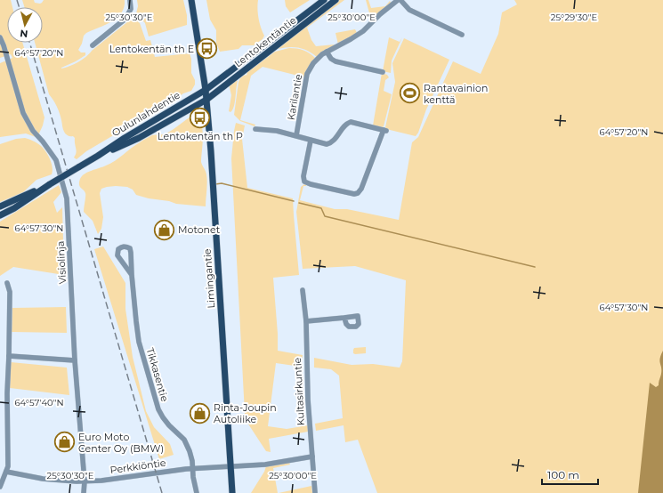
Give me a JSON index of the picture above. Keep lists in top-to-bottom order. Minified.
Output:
{"streets":{"main road":["Lentokentäntie","Oulunlahdentie","Limingantie"],"street":["Karilantie","Visiolinja","Tikkasentie","Kultasirkuntie","Perkkiöntie"]},"crossings":[["Lentokentäntie","Oulunlahdentie"],["Lentokentäntie","Limingantie"],["Oulunlahdentie","Limingantie"],["Visiolinja","Perkkiöntie"],["Limingantie","Perkkiöntie"],["Tikkasentie","Perkkiöntie"],["Kultasirkuntie","Perkkiöntie"]],"places":{"bus stop":["Lentokentän th E","Lentokentän th P"],"sports":["Rantavainion kenttä"],"shop":["Motonet","Rinta-Joupin Autoliike","Euro Moto Center Oy (BMW)"]},"scale_bar":"100 m","north":"bottom","coordinates":["25°30'30\"E","25°30'00\"E","25°29'30\"E","64°57'20\"N","64°57'30\"N","64°57'40\"N"]}
